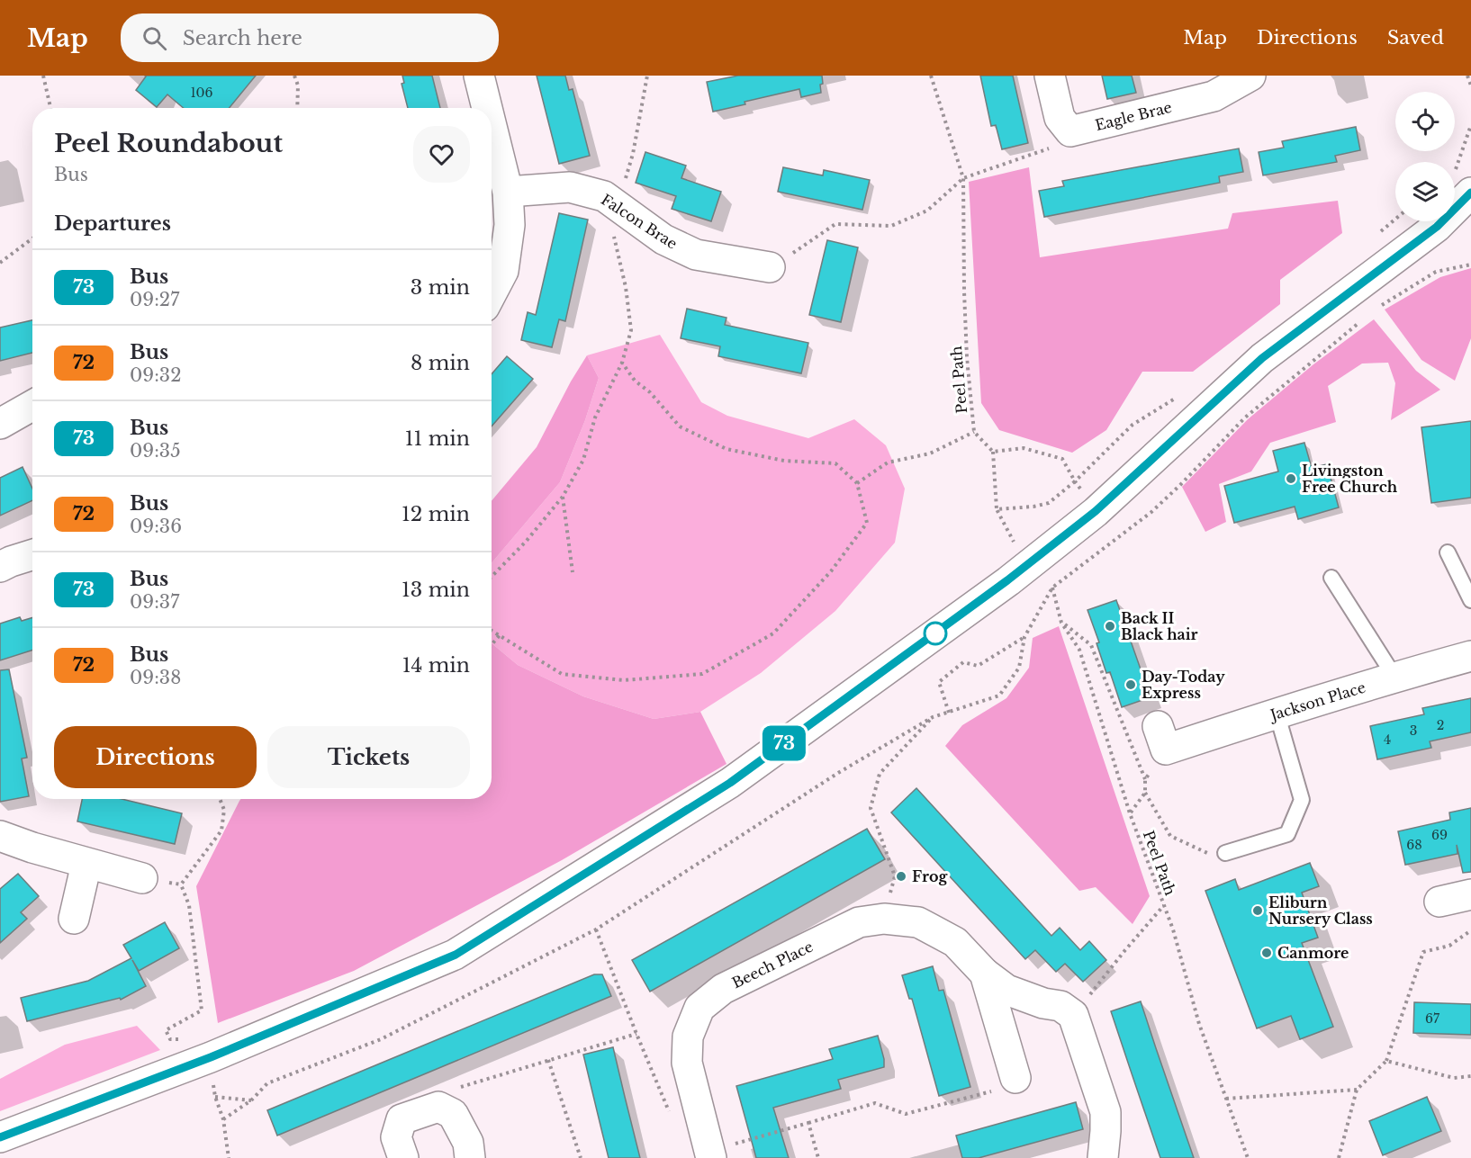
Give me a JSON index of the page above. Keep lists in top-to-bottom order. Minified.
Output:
{"streets":{"street":["Eagle Brae","Falcon Brae","Jackson Place","Beech Place"],"path":["Peel Path"]},"places":["Livingston Free Church","Back II Black hair","Day-Today Express","Frog","Eliburn Nursery Class","Canmore"],"lines":["bus line 73"],"house_numbers":["106","2","3","4","69","68","67"],"page":{"header":"Map","search":"Search here","nav":["Map","Directions","Saved"],"on_map":"73","heading":[["Peel Roundabout","Bus"],"Departures"],"list":[{"mark":"73","name":"Bus","note":"09:27","value":"3 min"},{"mark":"72","name":"Bus","note":"09:32","value":"8 min"},{"mark":"73","name":"Bus","note":"09:35","value":"11 min"},{"mark":"72","name":"Bus","note":"09:36","value":"12 min"},{"mark":"73","name":"Bus","note":"09:37","value":"13 min"},{"mark":"72","name":"Bus","note":"09:38","value":"14 min"}],"buttons":["Directions","Tickets"]}}
